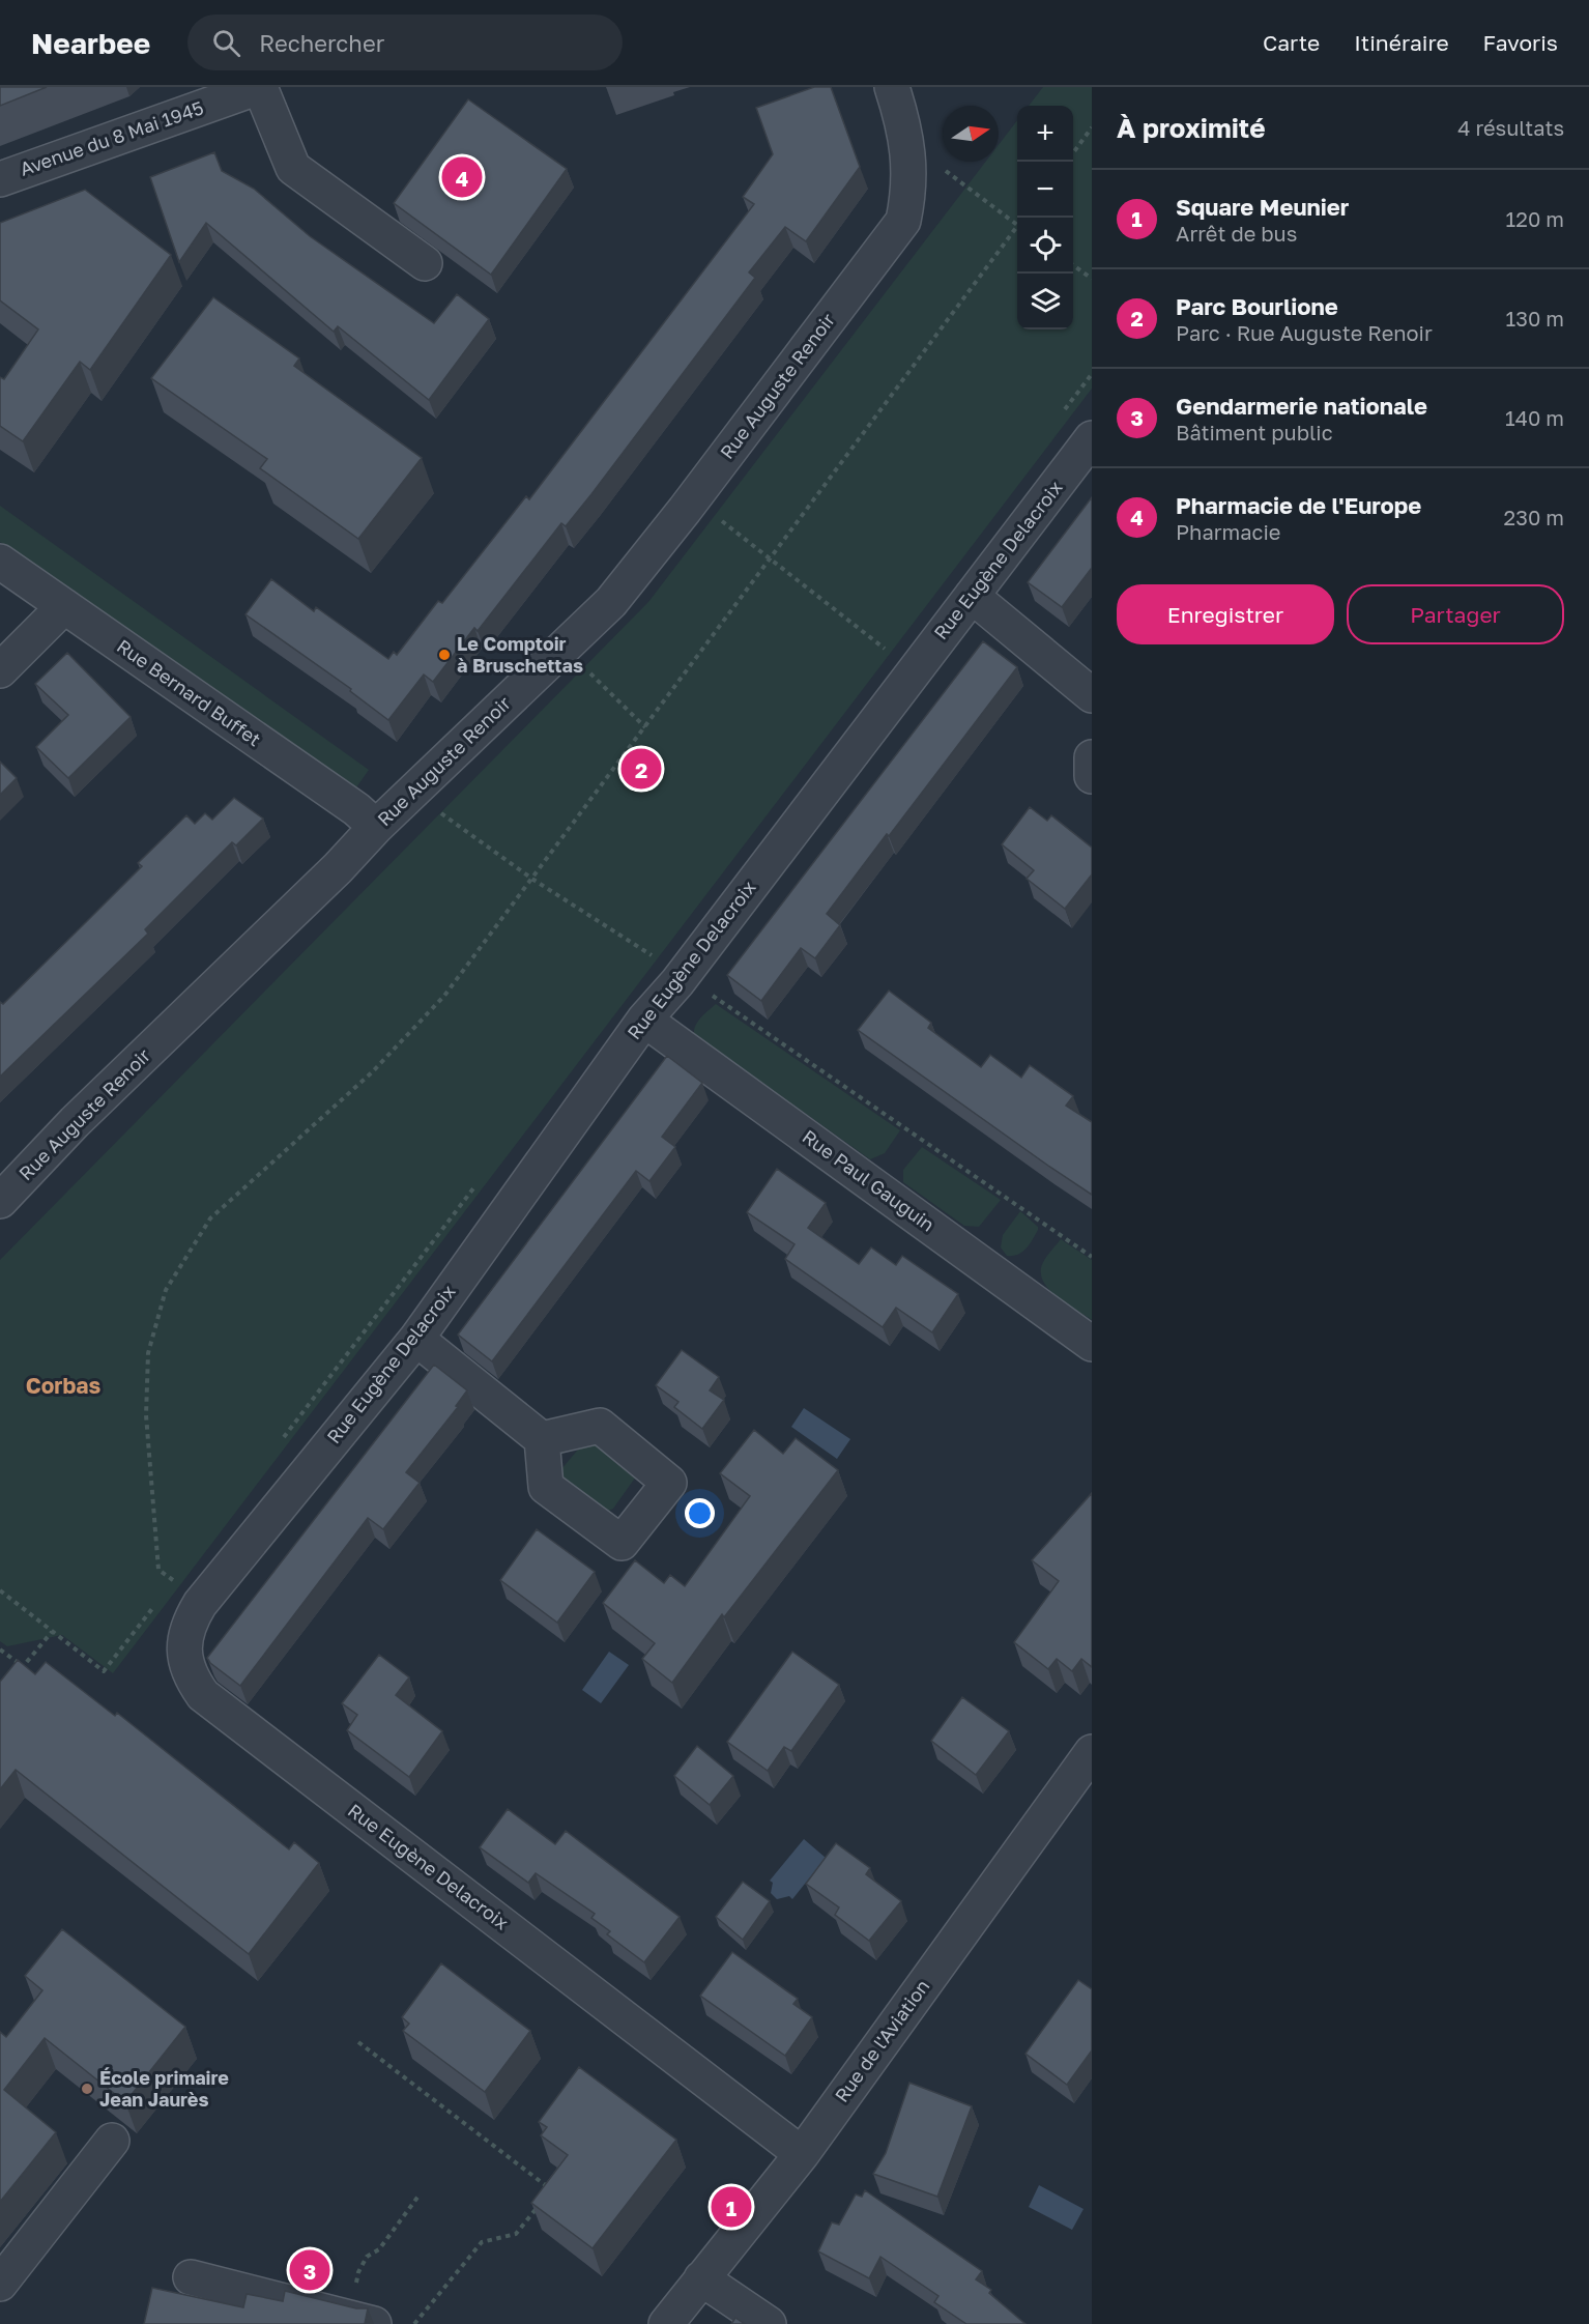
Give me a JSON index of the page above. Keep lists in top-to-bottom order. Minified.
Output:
{"streets":{"street":["Avenue du 8 Mai 1945","Rue Auguste Renoir","Rue Eugène Delacroix","Rue Bernard Buffet","Rue Paul Gauguin","Rue de l'Aviation"]},"crossings":[["Rue Auguste Renoir","Rue Bernard Buffet"],["Rue Eugène Delacroix","Rue Paul Gauguin"],["Rue Eugène Delacroix","Rue de l'Aviation"]],"districts":["Corbas"],"places":["Le Comptoir à Bruschettas","École primaire Jean Jaurès"],"north":"right","page":{"header":"Nearbee","search":"Rechercher","nav":["Carte","Itinéraire","Favoris"],"heading":["À proximité","4 résultats"],"map_buttons":["+","−"],"pins":["4","2","1","3"],"list":[{"mark":"1","name":"Square Meunier","note":"Arrêt de bus","value":"120 m"},{"mark":"2","name":"Parc Bourlione","note":"Parc · Rue Auguste Renoir","value":"130 m"},{"mark":"3","name":"Gendarmerie nationale","note":"Bâtiment public","value":"140 m"},{"mark":"4","name":"Pharmacie de l'Europe","note":"Pharmacie","value":"230 m"}],"buttons":["Enregistrer","Partager"]}}
